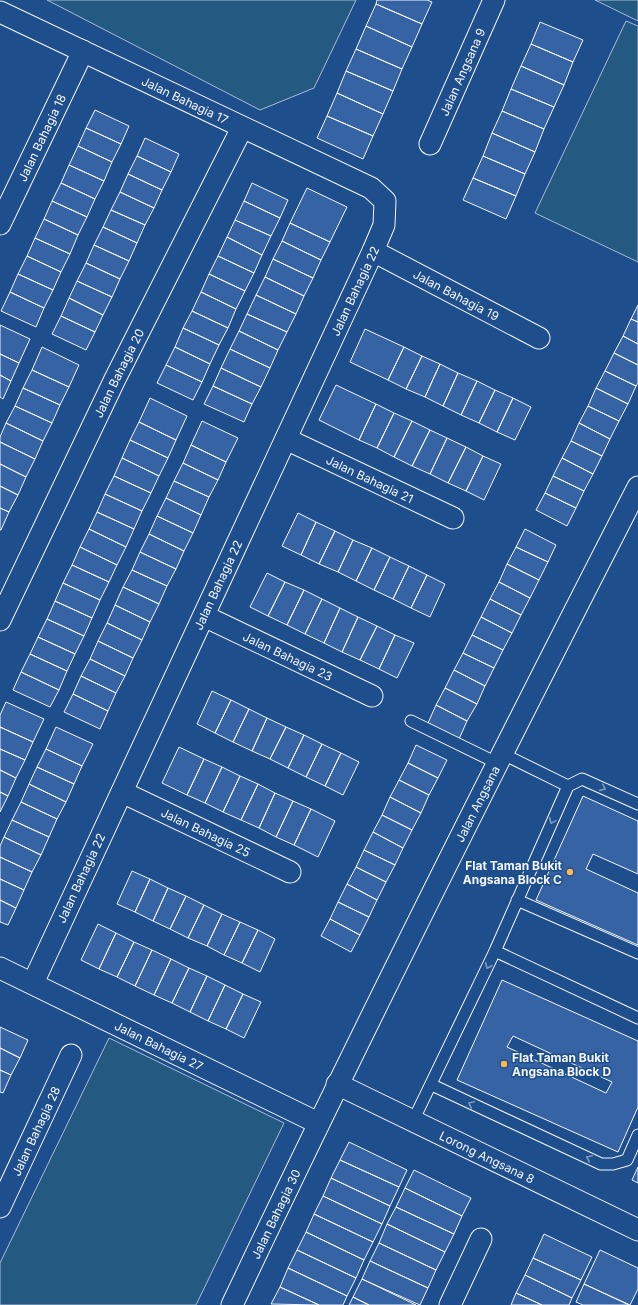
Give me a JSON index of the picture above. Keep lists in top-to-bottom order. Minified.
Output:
{"streets":{"street":["Jalan Angsana 9","Jalan Bahagia 17","Jalan Bahagia 18","Jalan Bahagia 22","Jalan Bahagia 19","Jalan Bahagia 20","Jalan Bahagia 21","Jalan Bahagia 23","Jalan Angsana","Jalan Bahagia 25","Jalan Bahagia 27","Jalan Bahagia 28","Lorong Angsana 8","Jalan Bahagia 30"]},"crossings":[["Jalan Bahagia 17","Jalan Bahagia 18"],["Jalan Bahagia 17","Jalan Bahagia 22"],["Jalan Bahagia 17","Jalan Bahagia 20"],["Jalan Bahagia 22","Jalan Bahagia 19"],["Jalan Bahagia 22","Jalan Bahagia 21"],["Jalan Bahagia 22","Jalan Bahagia 23"],["Jalan Bahagia 22","Jalan Bahagia 25"],["Jalan Bahagia 22","Jalan Bahagia 27"],["Jalan Angsana","Jalan Bahagia 27"],["Jalan Angsana","Lorong Angsana 8"],["Jalan Angsana","Jalan Bahagia 30"],["Jalan Bahagia 27","Jalan Bahagia 30"]],"places":["Flat Taman Bukit Angsana Block C","Flat Taman Bukit Angsana Block D"]}
